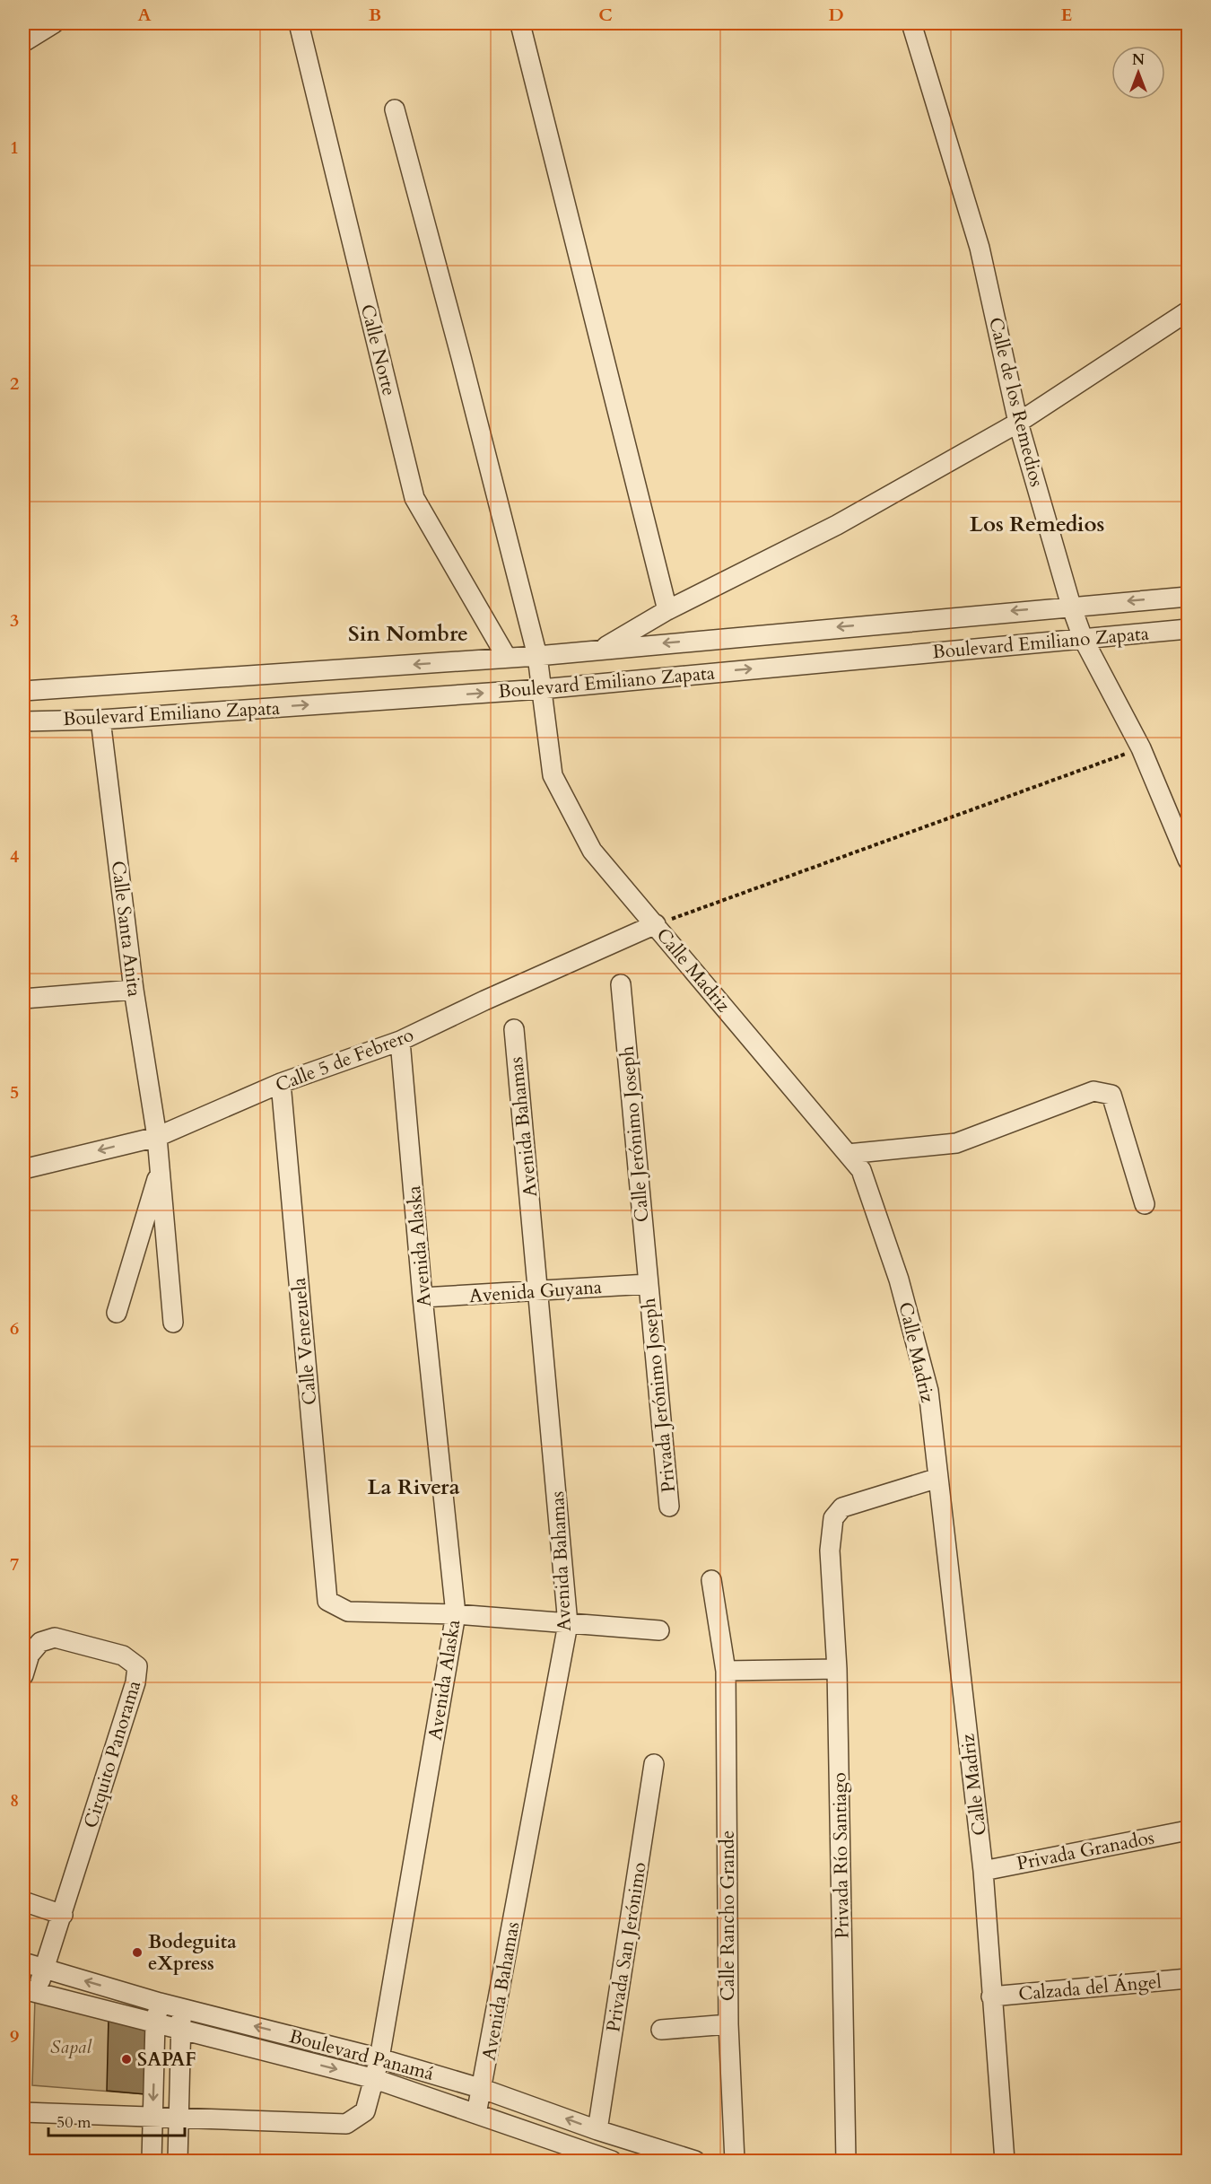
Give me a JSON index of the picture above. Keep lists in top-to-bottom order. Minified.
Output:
{"streets":{"street":["Calle Norte","Calle de los Remedios","Boulevard Emiliano Zapata","Calle Santa Anita","Calle Madriz","Calle 5 de Febrero","Avenida Bahamas","Calle Jerónimo Joseph","Avenida Alaska","Avenida Guyana","Calle Venezuela","Privada Jerónimo Joseph","Cirquito Panorama","Privada Granados","Privada Río Santiago","Calle Rancho Grande","Privada San Jerónimo","Calzada del Ángel","Boulevard Panamá"]},"crossings":[["Calle Norte","Boulevard Emiliano Zapata"],["Calle de los Remedios","Boulevard Emiliano Zapata"],["Boulevard Emiliano Zapata","Calle Santa Anita"],["Boulevard Emiliano Zapata","Calle Madriz"],["Calle Santa Anita","Calle 5 de Febrero"],["Calle Madriz","Calle 5 de Febrero"],["Calle Madriz","Privada Granados"],["Calle Madriz","Privada Río Santiago"],["Calle Madriz","Calzada del Ángel"],["Calle 5 de Febrero","Avenida Alaska"],["Calle 5 de Febrero","Calle Venezuela"],["Avenida Bahamas","Avenida Guyana"],["Avenida Bahamas","Boulevard Panamá"],["Calle Jerónimo Joseph","Avenida Guyana"],["Calle Jerónimo Joseph","Privada Jerónimo Joseph"],["Avenida Alaska","Avenida Guyana"],["Avenida Alaska","Calle Venezuela"],["Avenida Alaska","Boulevard Panamá"],["Avenida Guyana","Privada Jerónimo Joseph"],["Cirquito Panorama","Boulevard Panamá"],["Privada San Jerónimo","Boulevard Panamá"]],"districts":["Los Remedios","Sin Nombre","La Rivera"],"parks":["Sapal"],"places":["Bodeguita eXpress","SAPAF"],"scale_bar":"50 m","north":"top","grid":{"columns":["A","B","C","D","E"],"rows":["1","2","3","4","5","6","7","8","9"]}}
